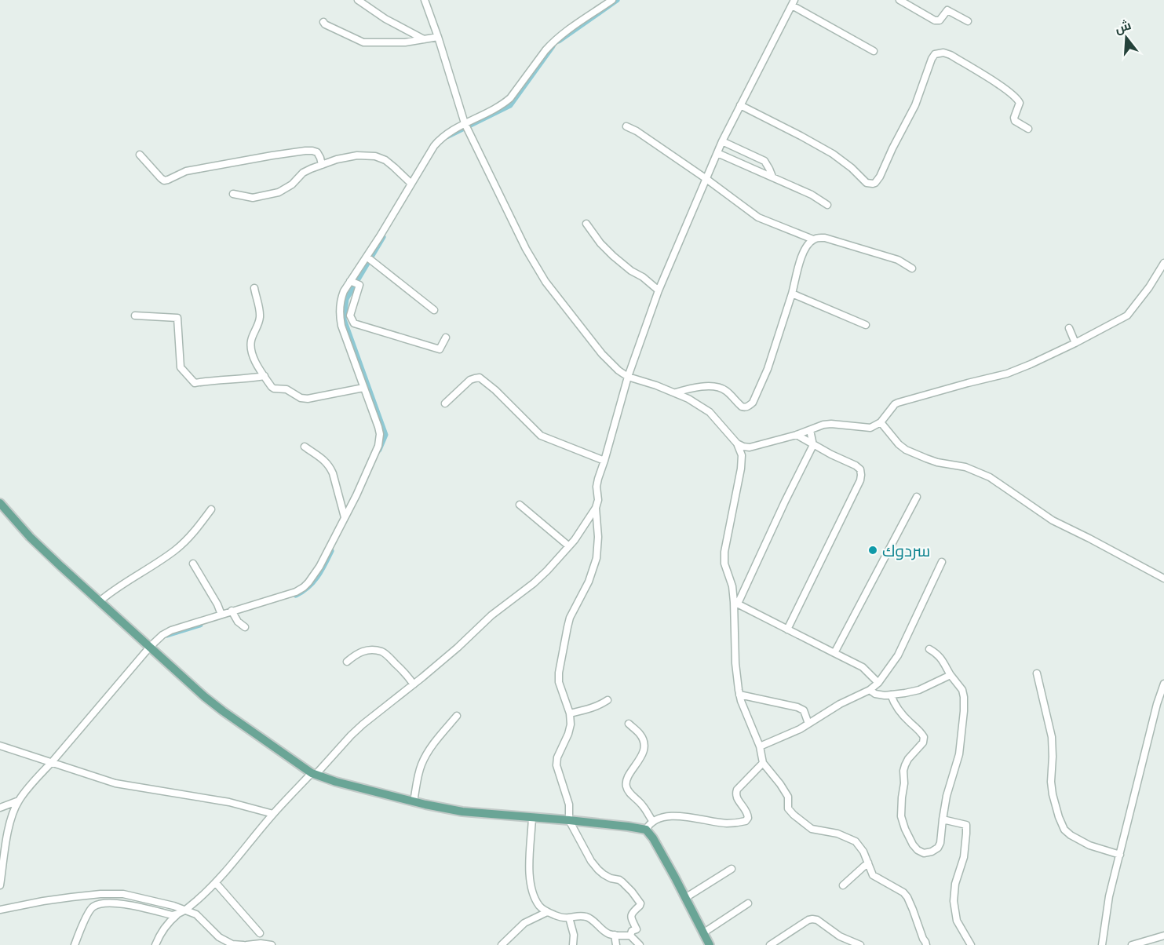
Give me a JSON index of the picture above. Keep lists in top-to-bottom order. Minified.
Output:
{"places":["سردوك"],"north":"top"}
